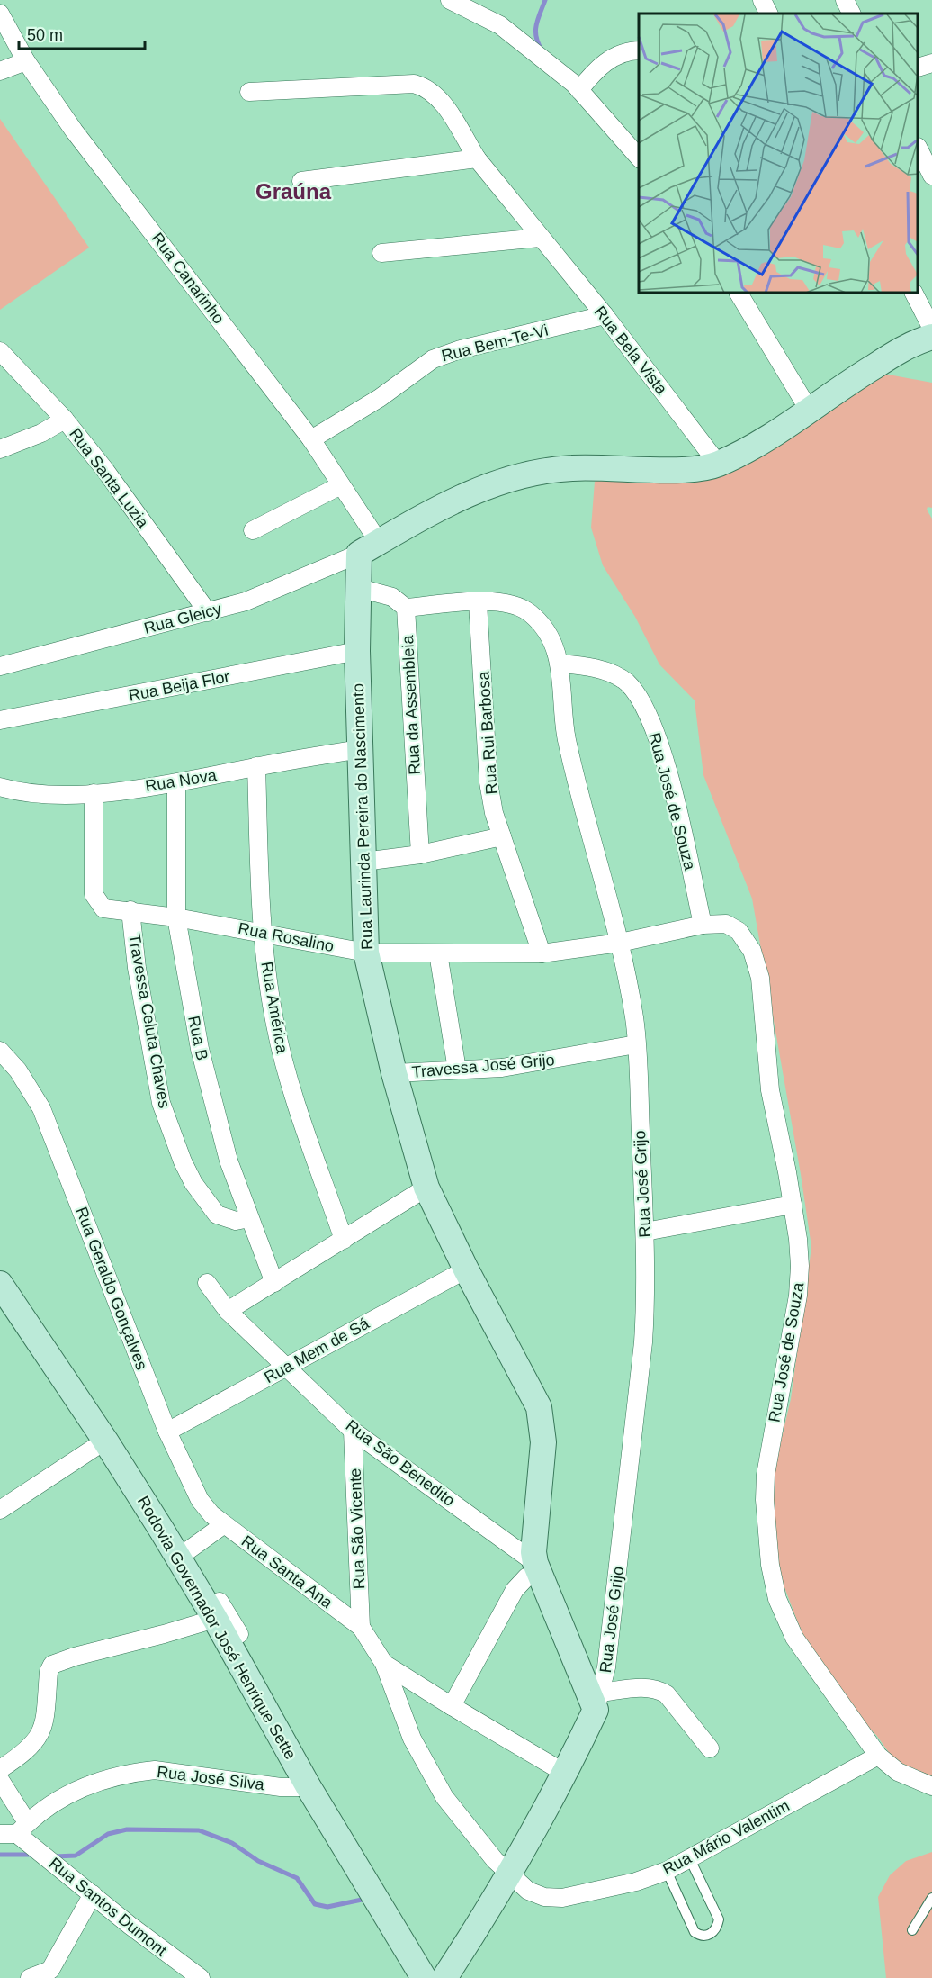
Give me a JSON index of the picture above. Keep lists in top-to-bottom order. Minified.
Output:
{"streets":{"street":["Rua Canarinho","Rua Bem-Te-Vi","Rua Bela Vista","Rua Santa Luzia","Rua Gleicy","Rua Beija Flor","Rua da Assembleia","Rua Rui Barbosa","Rua Nova","Rua José de Souza","Rua Laurinda Pereira do Nascimento","Rua Rosalino","Rua América","Travessa Celuta Chaves","Rua B","Travessa José Grijo","Rua José Grijo","Rua Geraldo Gonçalves","Rua Mem de Sá","Rua São Benedito","Rua São Vicente","Rua Santa Ana","Rodovia Governador José Henrique Sette","Rua José Silva","Rua Mário Valentim","Rua Santos Dumont"]},"crossings":[["Rua Canarinho","Rua Bem-Te-Vi"],["Rua Canarinho","Rua Gleicy"],["Rua Canarinho","Rua Laurinda Pereira do Nascimento"],["Rua Bem-Te-Vi","Rua Bela Vista"],["Rua Santa Luzia","Rua Gleicy"],["Rua Gleicy","Rua Laurinda Pereira do Nascimento"],["Rua Beija Flor","Rua Laurinda Pereira do Nascimento"],["Rua Rui Barbosa","Rua Rosalino"],["Rua Nova","Rua Laurinda Pereira do Nascimento"],["Rua Nova","Rua Rosalino"],["Rua Nova","Rua América"],["Rua Nova","Rua B"],["Rua José de Souza","Rua Rosalino"],["Rua José de Souza","Rua José Grijo"],["Rua José de Souza","Rua Mário Valentim"],["Rua Laurinda Pereira do Nascimento","Rua Rosalino"],["Rua Laurinda Pereira do Nascimento","Travessa José Grijo"],["Rua Laurinda Pereira do Nascimento","Rua José Grijo"],["Rua Laurinda Pereira do Nascimento","Rua Mem de Sá"],["Rua Laurinda Pereira do Nascimento","Rua São Benedito"],["Rua Rosalino","Rua América"],["Rua Rosalino","Travessa Celuta Chaves"],["Rua Rosalino","Rua B"],["Rua Rosalino","Rua José Grijo"],["Travessa Celuta Chaves","Rua B"],["Travessa José Grijo","Rua José Grijo"],["Rua Geraldo Gonçalves","Rua Mem de Sá"],["Rua Geraldo Gonçalves","Rua Santa Ana"],["Rua Mem de Sá","Rua São Benedito"],["Rua São Benedito","Rua São Vicente"],["Rua São Vicente","Rua Santa Ana"],["Rua Santa Ana","Rodovia Governador José Henrique Sette"],["Rua Santa Ana","Rua Mário Valentim"],["Rodovia Governador José Henrique Sette","Rua José Silva"],["Rua José Silva","Rua Santos Dumont"]],"districts":["Graúna"],"scale_bar":"50 m"}
